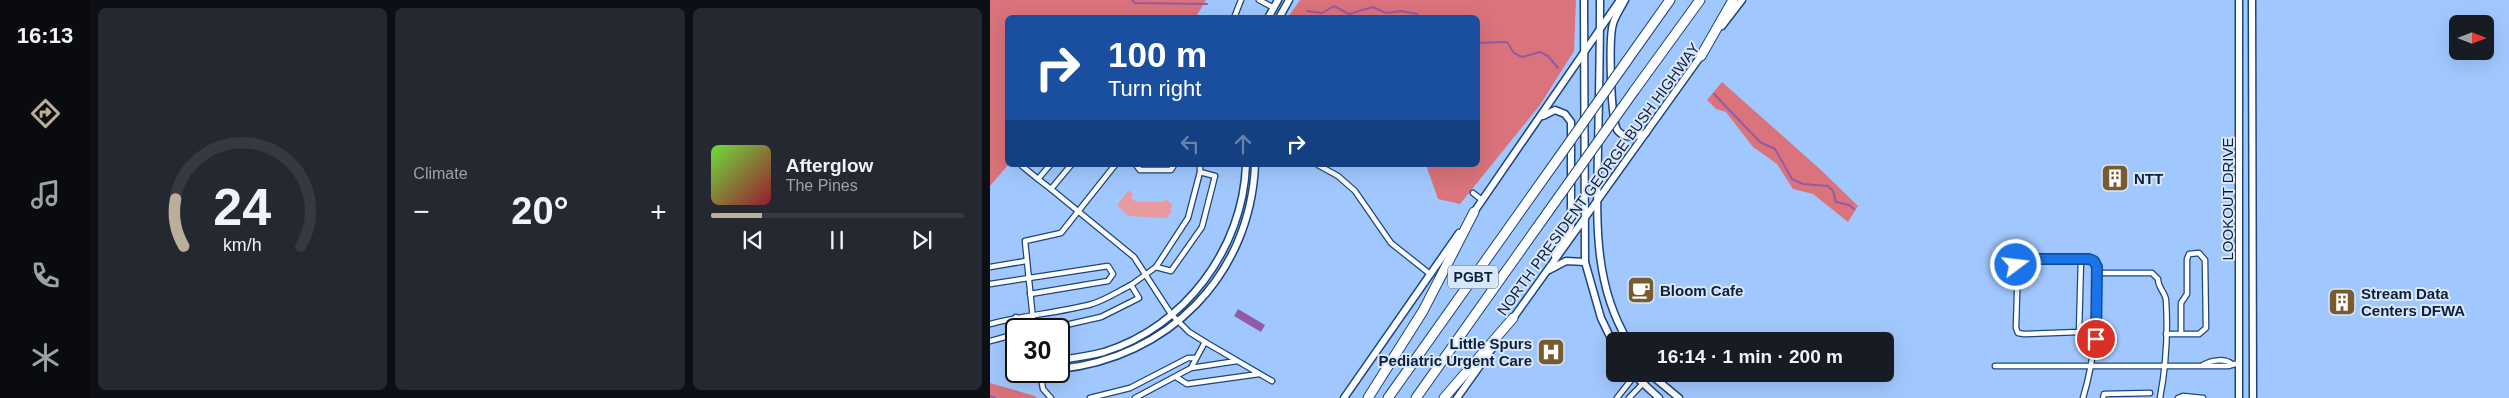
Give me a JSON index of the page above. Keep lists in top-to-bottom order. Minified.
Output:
{"streets":{"highway":["PGBT"],"main road":["NORTH PRESIDENT GEORGE BUSH HIGHWAY","LOOKOUT DRIVE"]},"places":{"building":["NTT","Stream Data Centers DFWA"],"cafe":["Bloom Cafe"],"hospital":["Little Spurs Pediatric Urgent Care"]},"north":"right","page":{"tabs":"16:13","tile":"Climate","turn":["100 m","Turn right"],"song":["Afterglow","The Pines"],"heat":["−","20°","+"],"limit":"30","trip":"16:14 · 1 min · 200 m","gauge":["24","km/h"]}}
